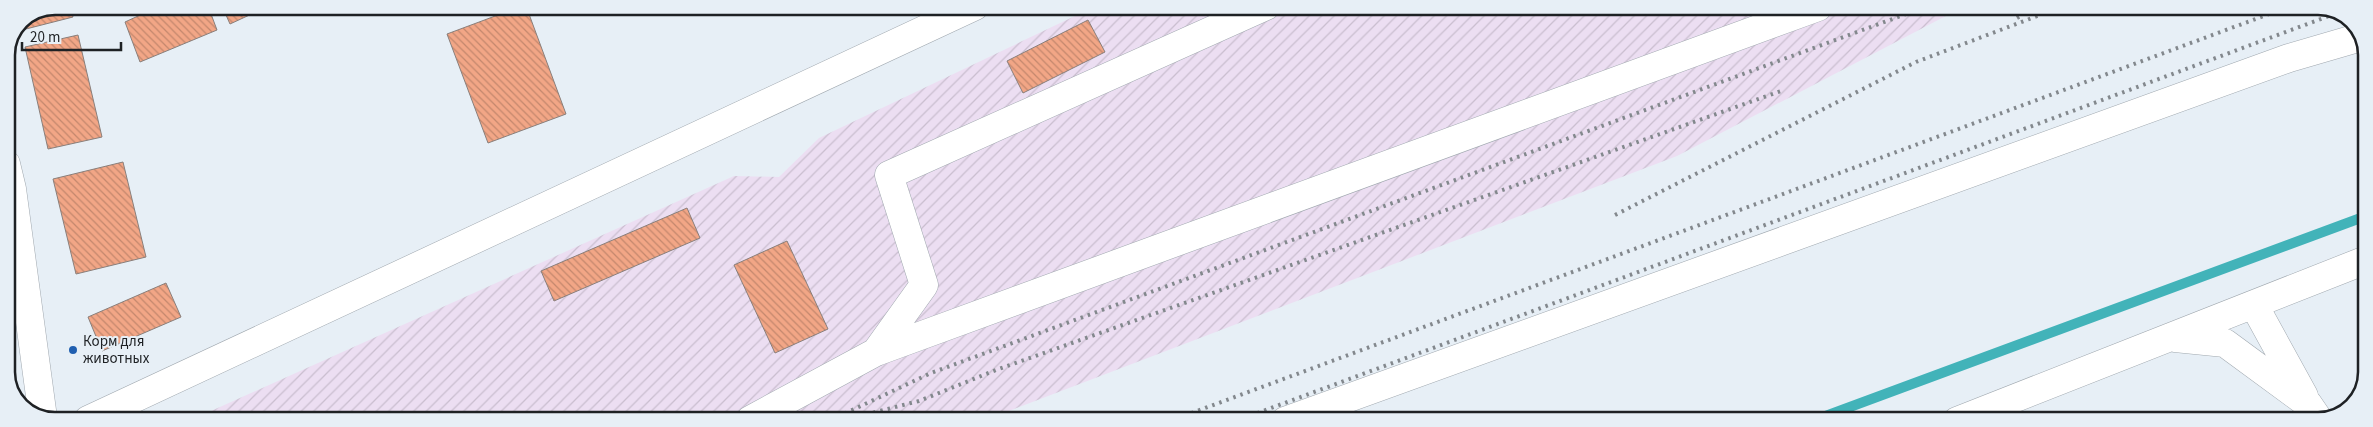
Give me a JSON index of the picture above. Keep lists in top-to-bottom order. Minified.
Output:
{"places":["Корм для животных"],"scale_bar":"20 m"}
